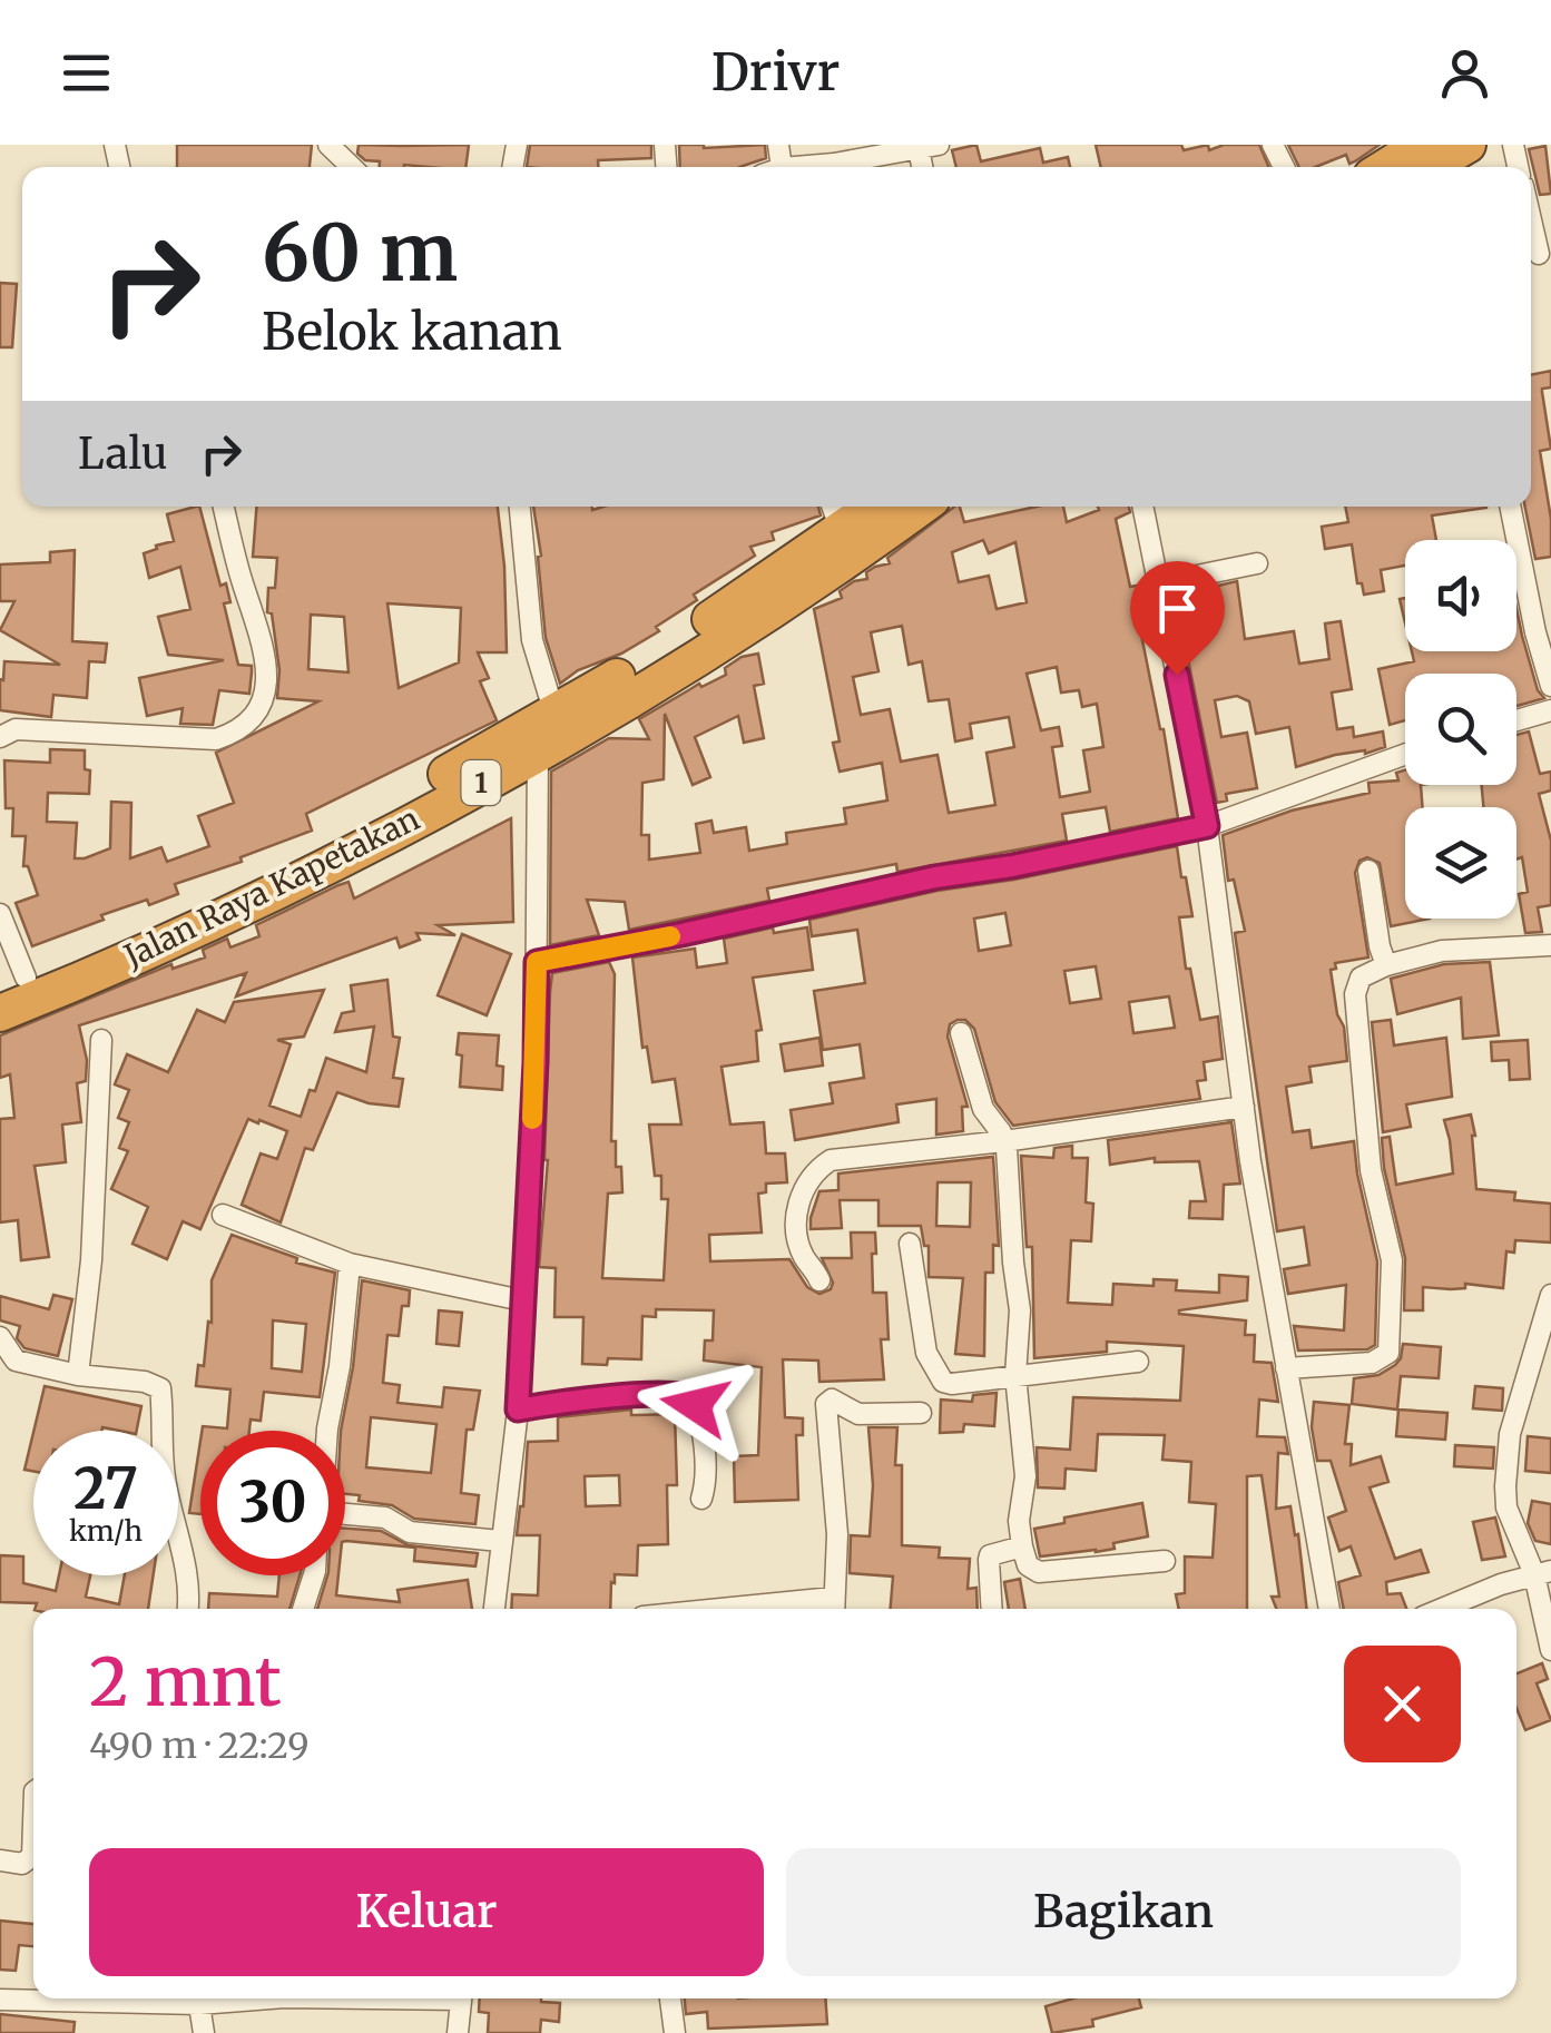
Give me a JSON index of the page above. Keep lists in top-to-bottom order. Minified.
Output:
{"streets":{"highway":["1","Jalan Raya Kapetakan"]},"page":{"header":"Drivr","turn":["60 m","Belok kanan"],"then":"Lalu","speed":"27 km/h","limit":"30","heading":["2 mnt","490 m · 22:29"],"buttons":["Keluar","Bagikan"]}}
